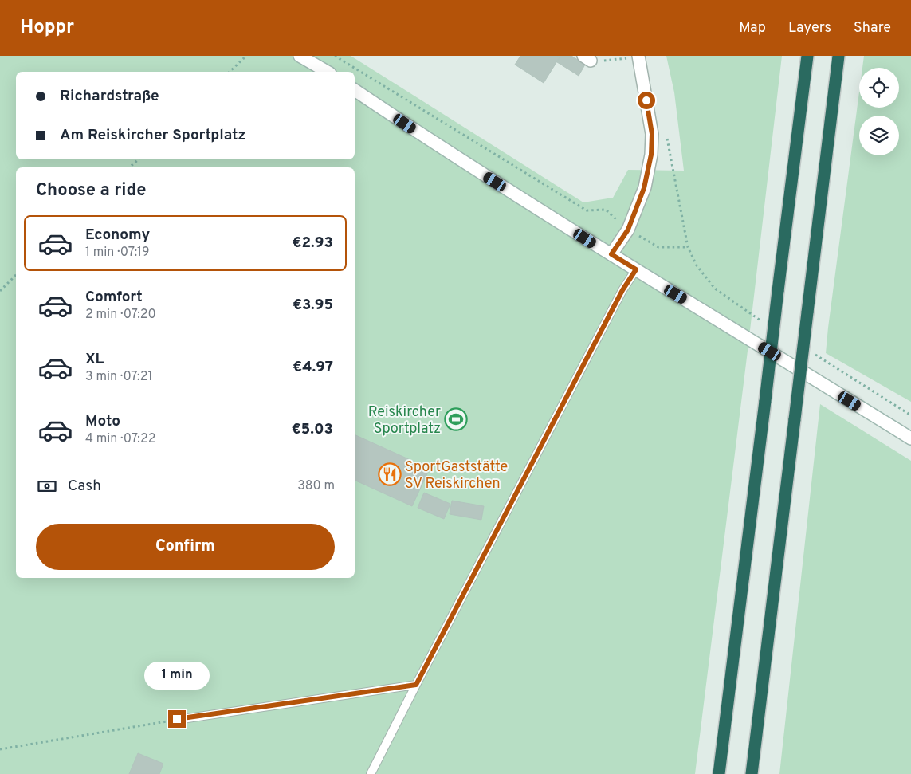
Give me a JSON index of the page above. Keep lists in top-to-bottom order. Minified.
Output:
{"places":{"sports":["Reiskircher Sportplatz"],"restaurant":["SportGaststätte SV Reiskirchen"]},"page":{"header":"Hoppr","nav":["Map","Layers","Share"],"banner":["Richardstraße","Am Reiskircher Sportplatz"],"heading":"Choose a ride","list":[{"name":"Economy","note":"1 min · 07:19","value":"€2.93"},{"name":"Comfort","note":"2 min · 07:20","value":"€3.95"},{"name":"XL","note":"3 min · 07:21","value":"€4.97"},{"name":"Moto","note":"4 min · 07:22","value":"€5.03"}],"pay":["Cash","380 m"],"buttons":"Confirm","bubble":"1 min"}}
